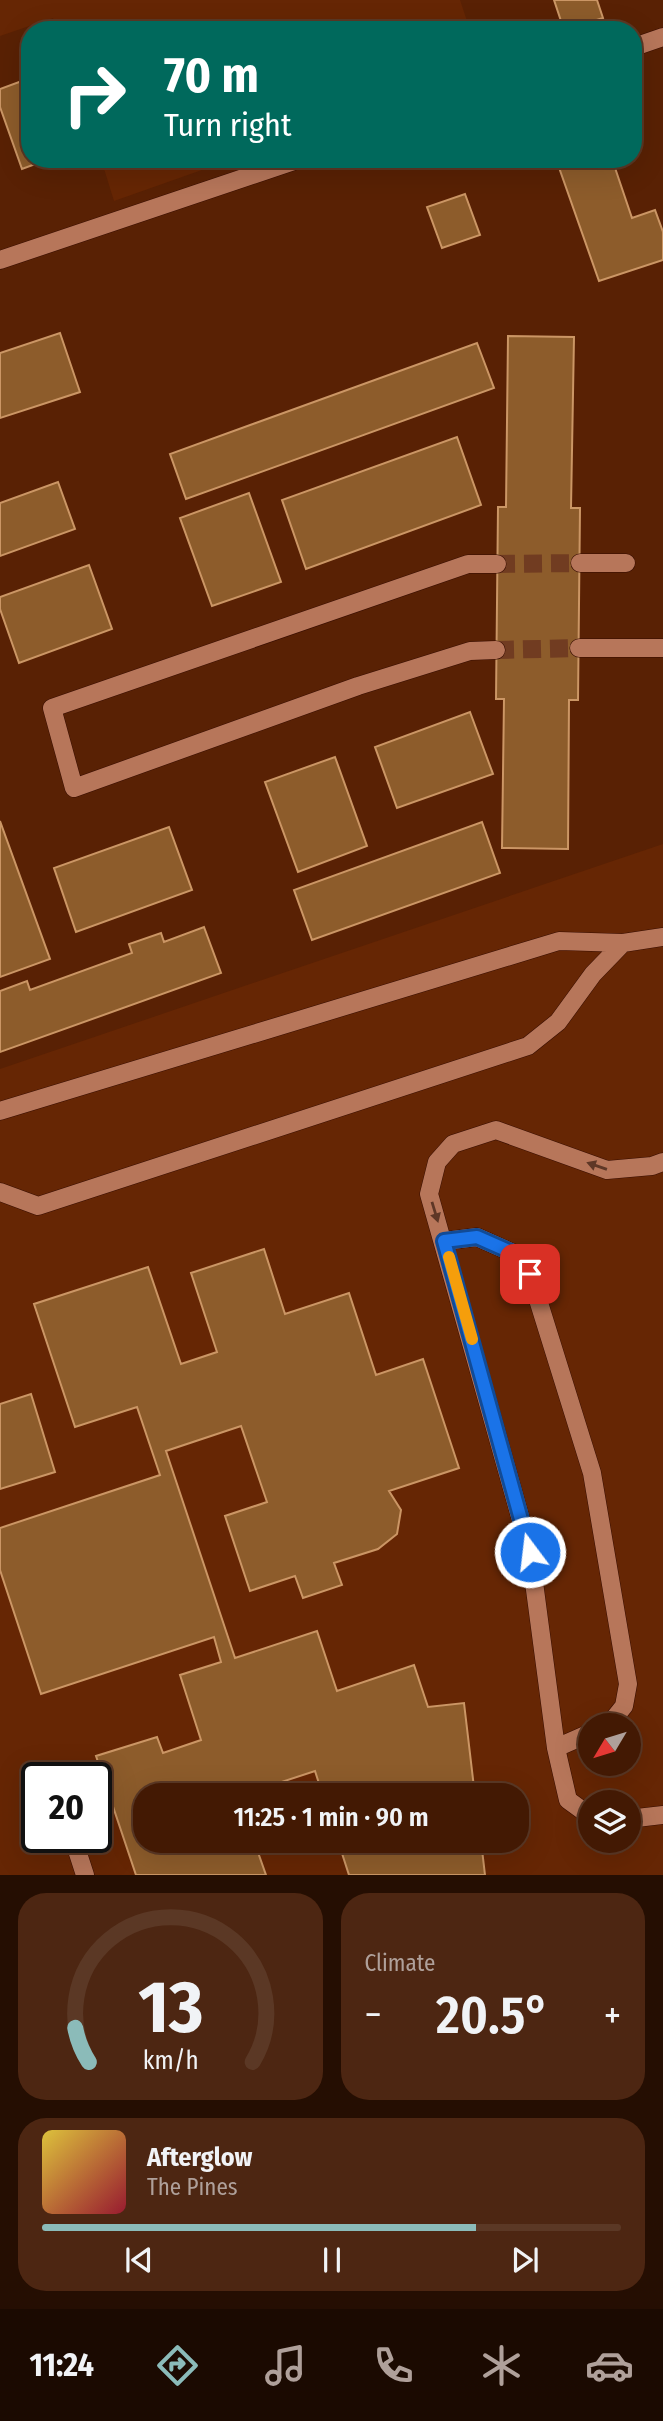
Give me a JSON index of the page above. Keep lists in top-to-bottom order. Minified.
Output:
{"north":"bottom left","page":{"turn":["70 m","Turn right"],"limit":"20","trip":"11:25 · 1 min · 90 m","tile":"Climate","heat":["−","20.5°","+"],"song":["Afterglow","The Pines"],"tabs":"11:24","gauge":["13","km/h"]}}
